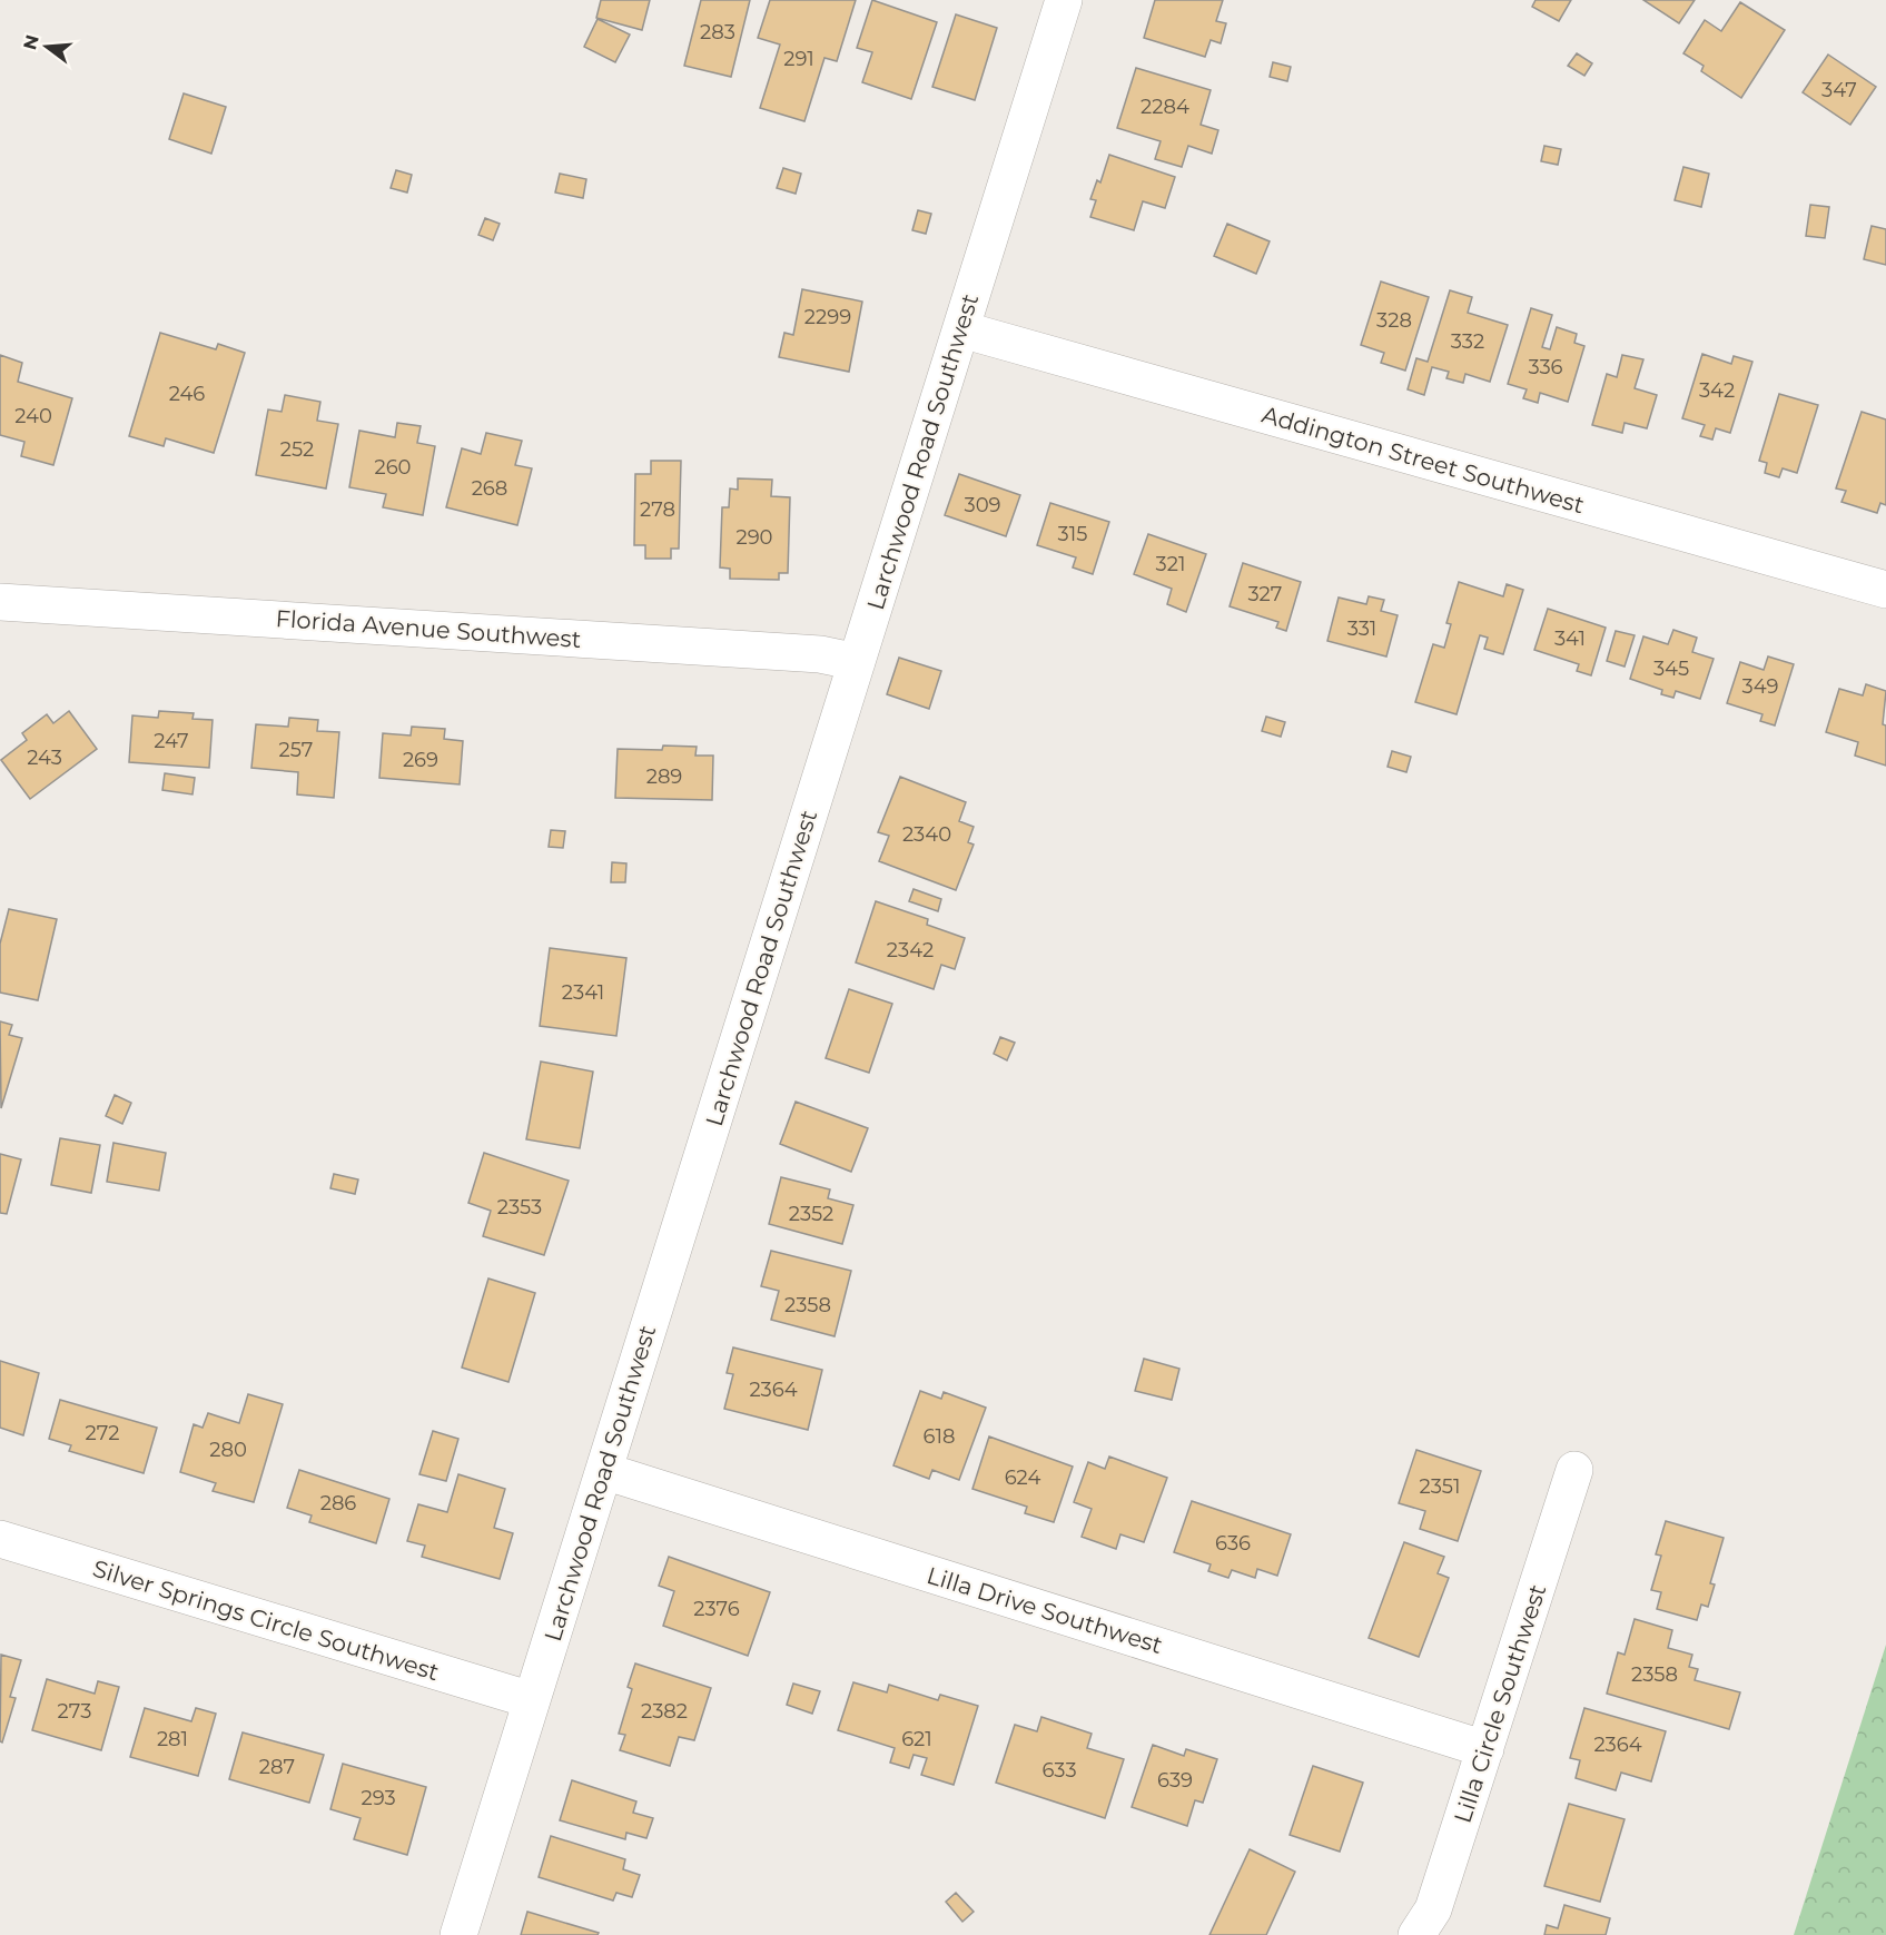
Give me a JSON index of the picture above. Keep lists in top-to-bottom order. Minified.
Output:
{"streets":{"street":["Larchwood Road Southwest","Addington Street Southwest","Florida Avenue Southwest","Lilla Drive Southwest","Silver Springs Circle Southwest","Lilla Circle Southwest"]},"crossings":[["Larchwood Road Southwest","Addington Street Southwest"],["Larchwood Road Southwest","Florida Avenue Southwest"],["Larchwood Road Southwest","Lilla Drive Southwest"],["Larchwood Road Southwest","Silver Springs Circle Southwest"],["Lilla Drive Southwest","Lilla Circle Southwest"]],"house_numbers":["283","291","347","2284","2299","328","332","336","342","246","240","252","260","268","309","278","315","290","321","327","331","341","345","349","247","257","243","269","289","2340","2342","2341","2353","2352","2358","2364","272","618","280","624","2351","286","636","2376","2358","273","2382","281","621","2364","287","633","639","293"],"north":"left"}
